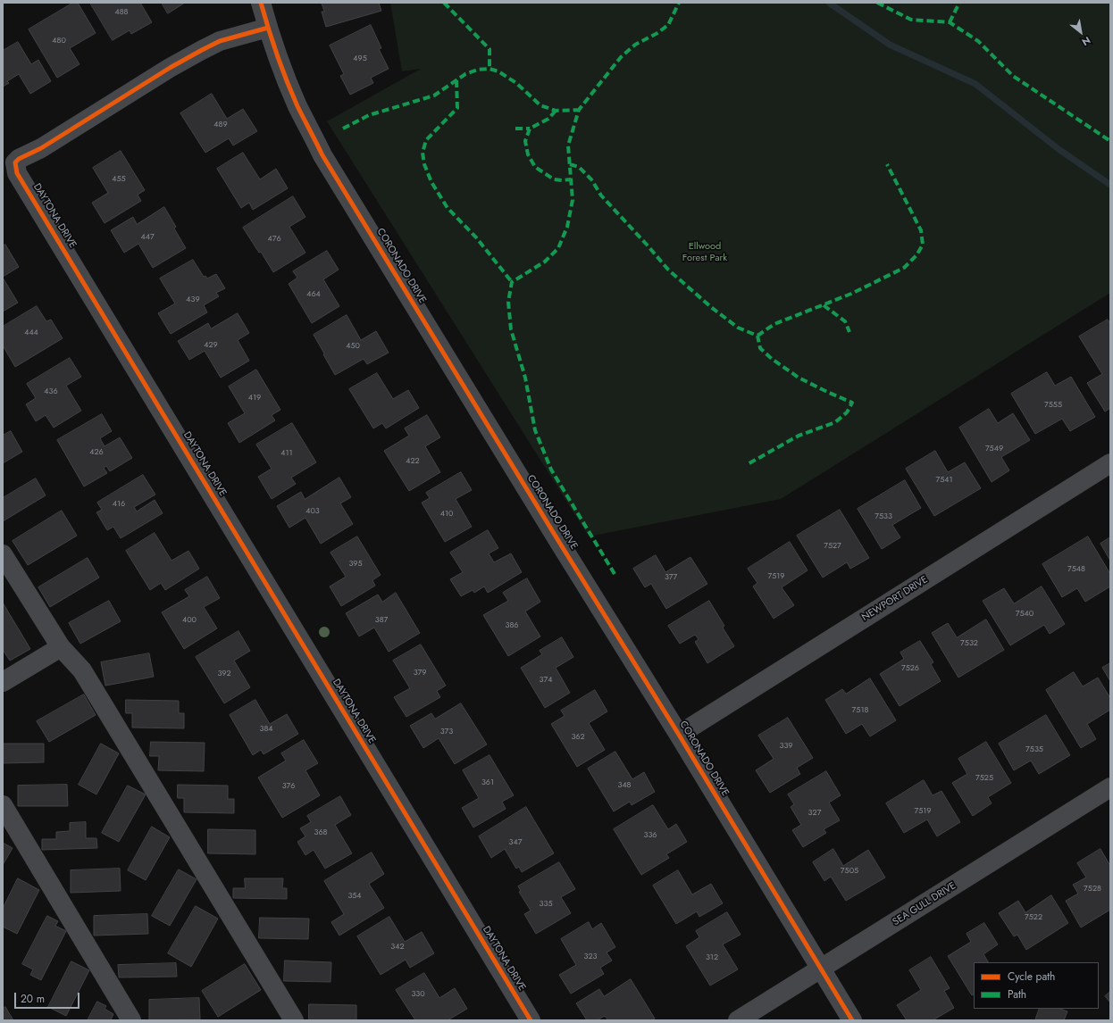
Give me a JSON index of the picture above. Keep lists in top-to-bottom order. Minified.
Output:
{"streets":{"street":["DAYTONA DRIVE","CORONADO DRIVE","NEWPORT DRIVE","SEA GULL DRIVE"]},"crossings":[["DAYTONA DRIVE","CORONADO DRIVE"],["CORONADO DRIVE","NEWPORT DRIVE"],["CORONADO DRIVE","SEA GULL DRIVE"]],"parks":["Ellwood Forest Park"],"house_numbers":["488","480","495","489","455","447","476","464","439","444","429","450","436","419","7555","7549","426","411","422","7541","416","403","410","7533","7527","395","7548","7519","377","7540","400","387","386","7532","7526","379","392","374","7518","384","373","362","339","7535","7525","361","348","376","7519","327","368","336","347","7505","7528","354","335","7522","342","323","312","330"],"legend":["Cycle path","Path"],"scale_bar":"20 m","north":"bottom right"}
